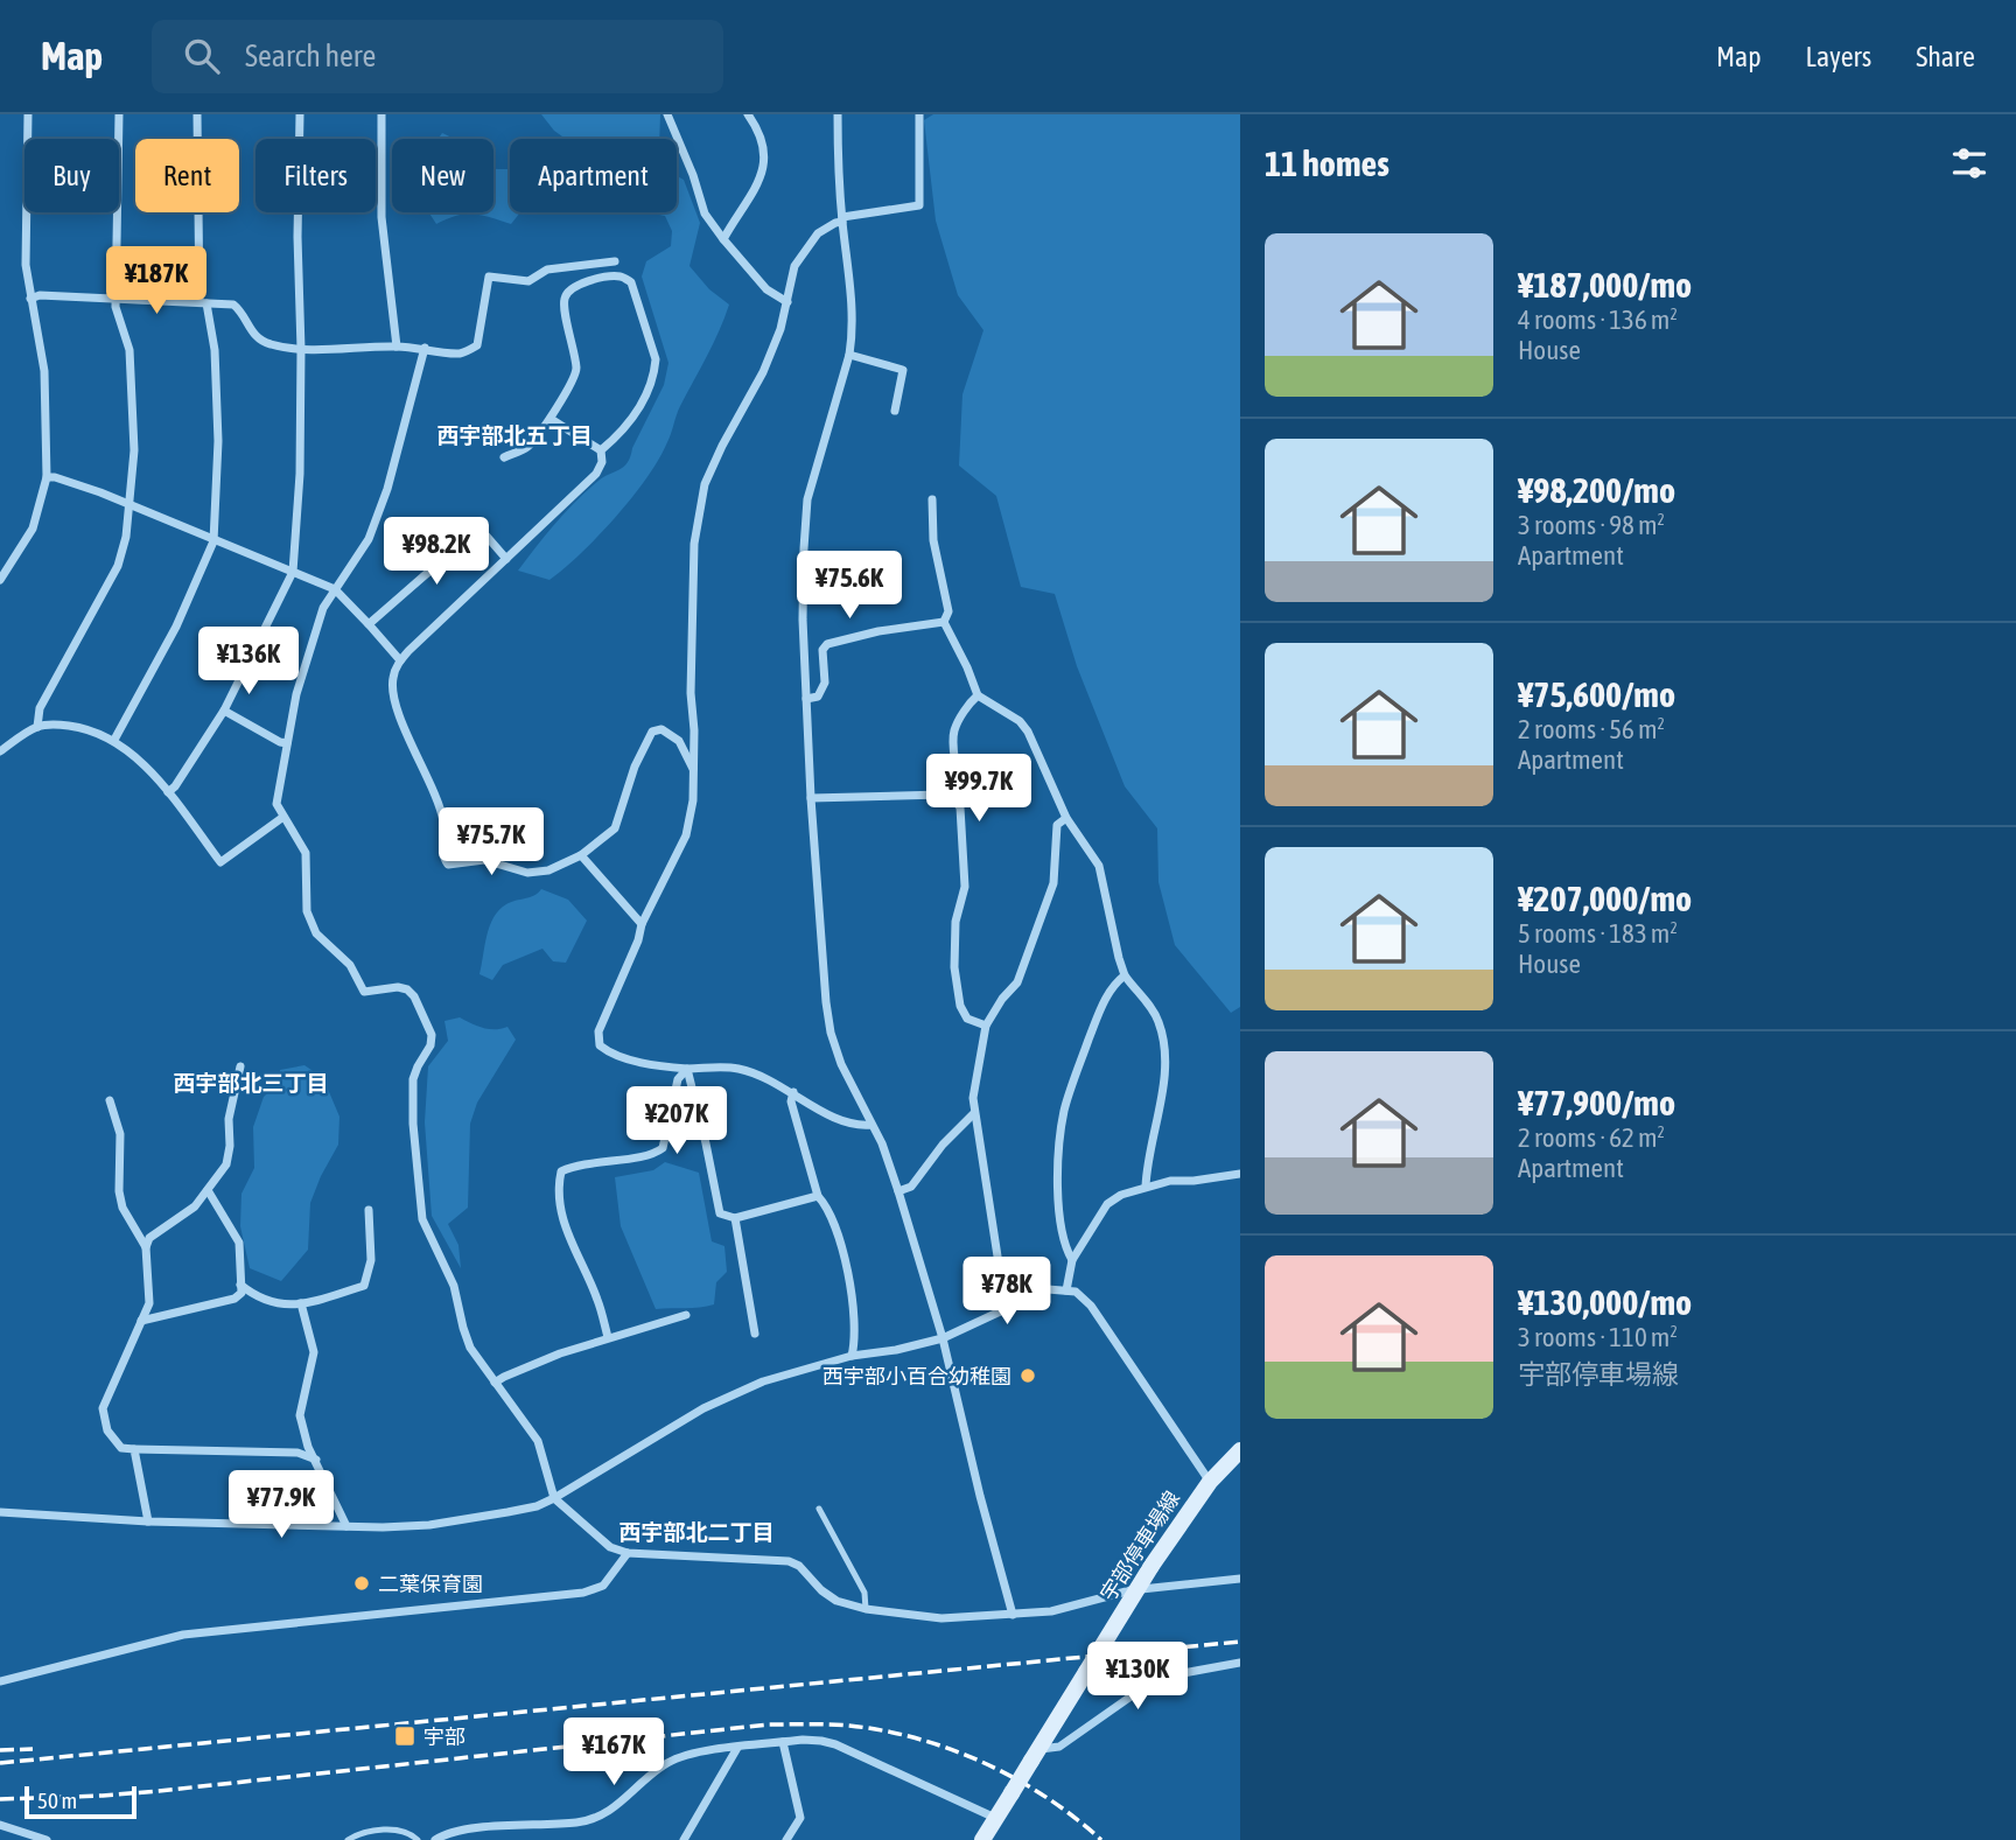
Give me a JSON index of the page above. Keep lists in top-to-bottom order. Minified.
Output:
{"streets":{"main road":["宇部停車場線"]},"districts":["西宇部北五丁目","西宇部北三丁目","西宇部北二丁目"],"places":{"other":["西宇部小百合幼稚園","二葉保育園"],"transit":["宇部"]},"scale_bar":"50 m","page":{"header":"Map","search":"Search here","nav":["Map","Layers","Share"],"heading":"11 homes","chip":["Buy","Rent","Filters","New","Apartment"],"list":[{"name":"¥187,000/mo","note":"4 rooms · 136 m² · House"},{"name":"¥98,200/mo","note":"3 rooms · 98 m² · Apartment"},{"name":"¥75,600/mo","note":"2 rooms · 56 m² · Apartment"},{"name":"¥207,000/mo","note":"5 rooms · 183 m² · House"},{"name":"¥77,900/mo","note":"2 rooms · 62 m² · Apartment"},{"name":"¥130,000/mo","note":"3 rooms · 110 m² · 宇部停車場線"}],"price":["¥187K","¥98.2K","¥75.6K","¥136K","¥99.7K","¥75.7K","¥207K","¥78K","¥77.9K","¥130K","¥167K"],"scale":"50 m"}}
